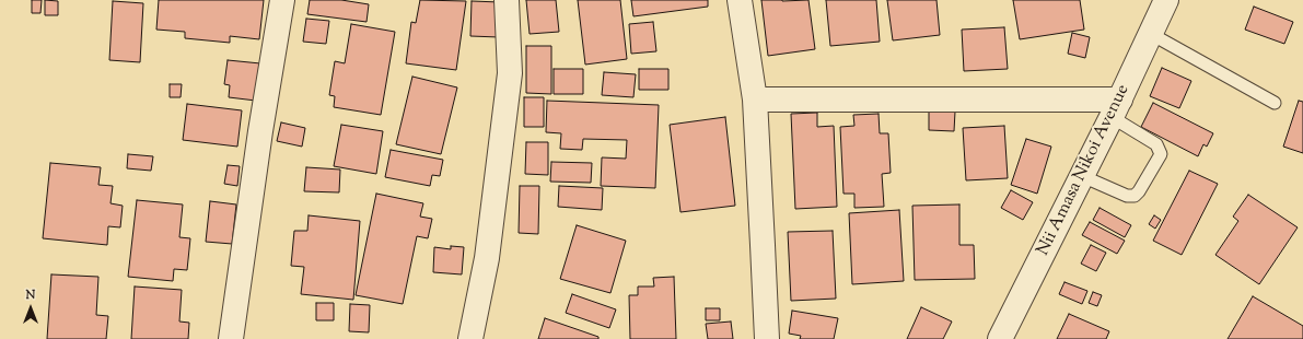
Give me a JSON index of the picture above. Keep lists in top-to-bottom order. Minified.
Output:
{"streets":{"street":["Nii Amasa Nikoi Avenue"]},"north":"top"}
